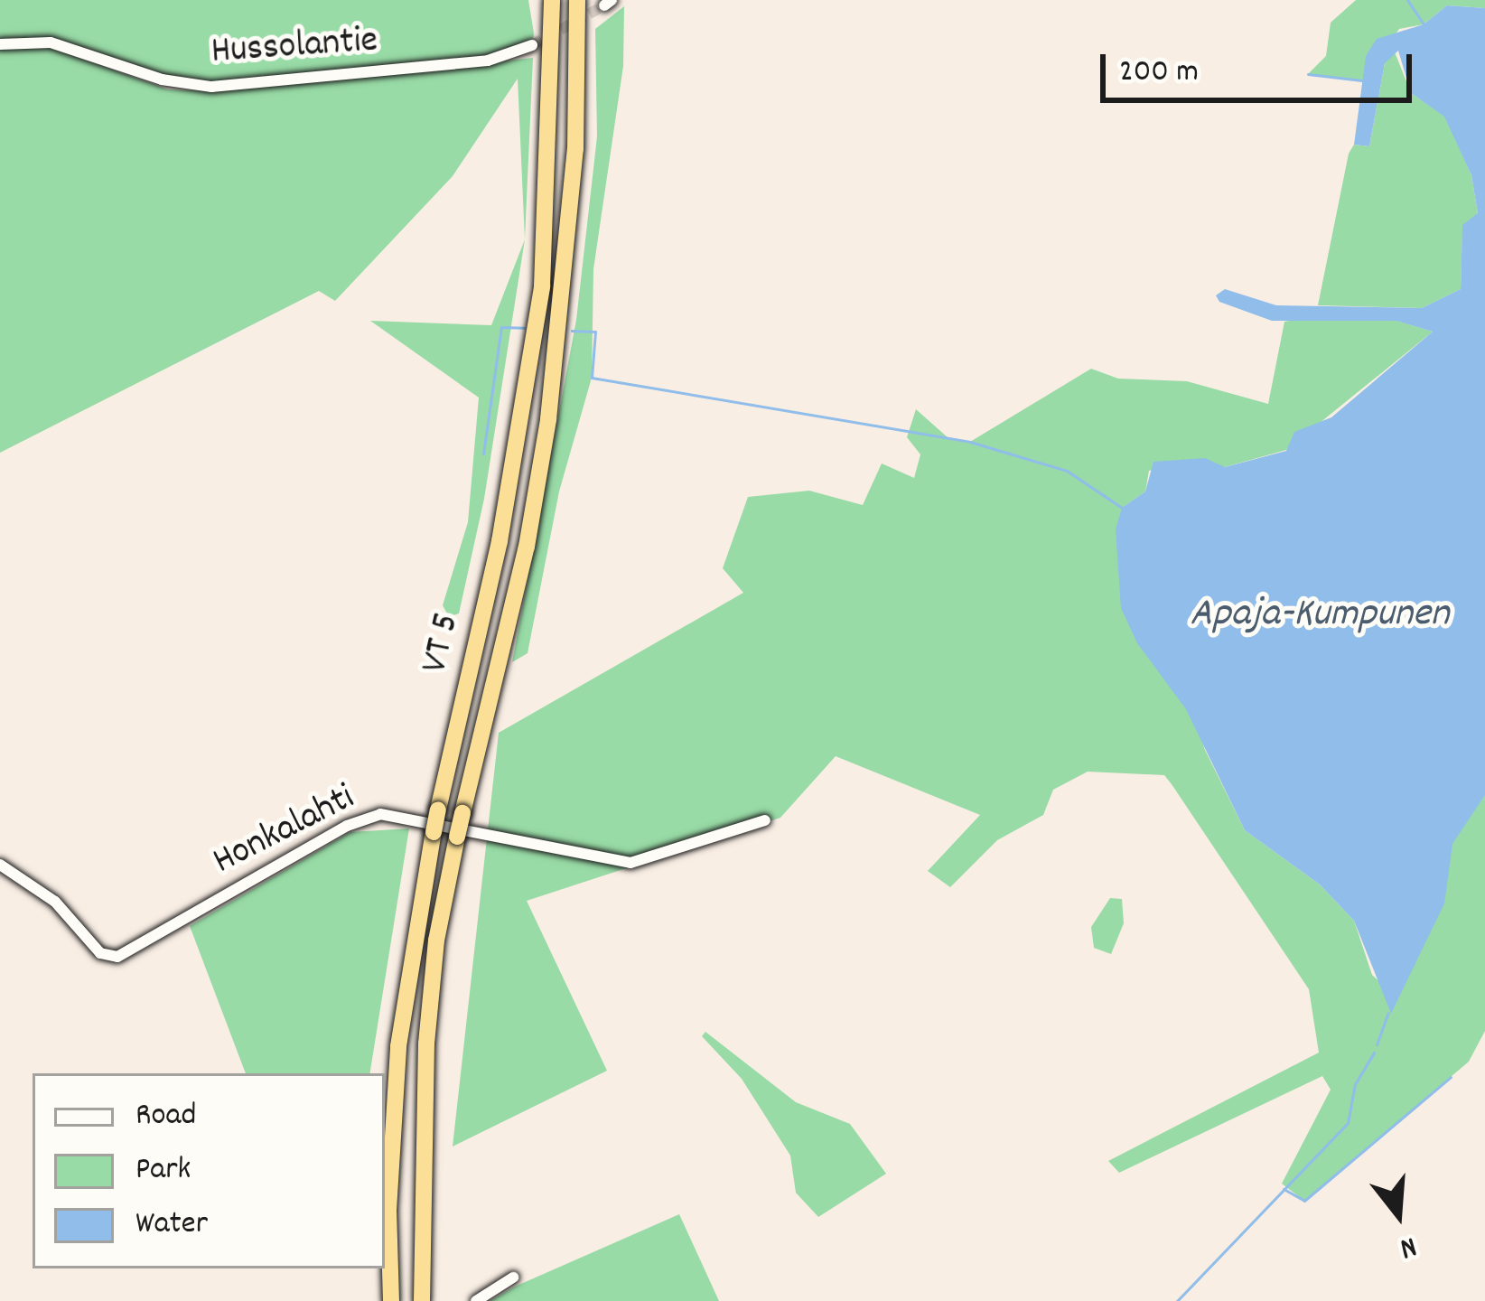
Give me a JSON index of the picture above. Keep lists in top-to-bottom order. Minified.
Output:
{"streets":{"highway":["VT 5"],"street":["Hussolantie","Honkalahti"]},"water":["Apaja-Kumpunen"],"legend":["Road","Park","Water"],"scale_bar":"200 m","north":"bottom"}
